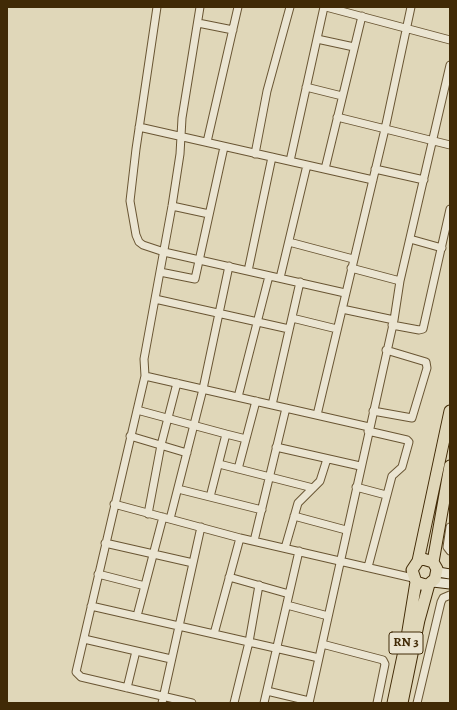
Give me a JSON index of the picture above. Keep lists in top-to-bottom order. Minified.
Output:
{"streets":{"highway":["RN 3"]}}
